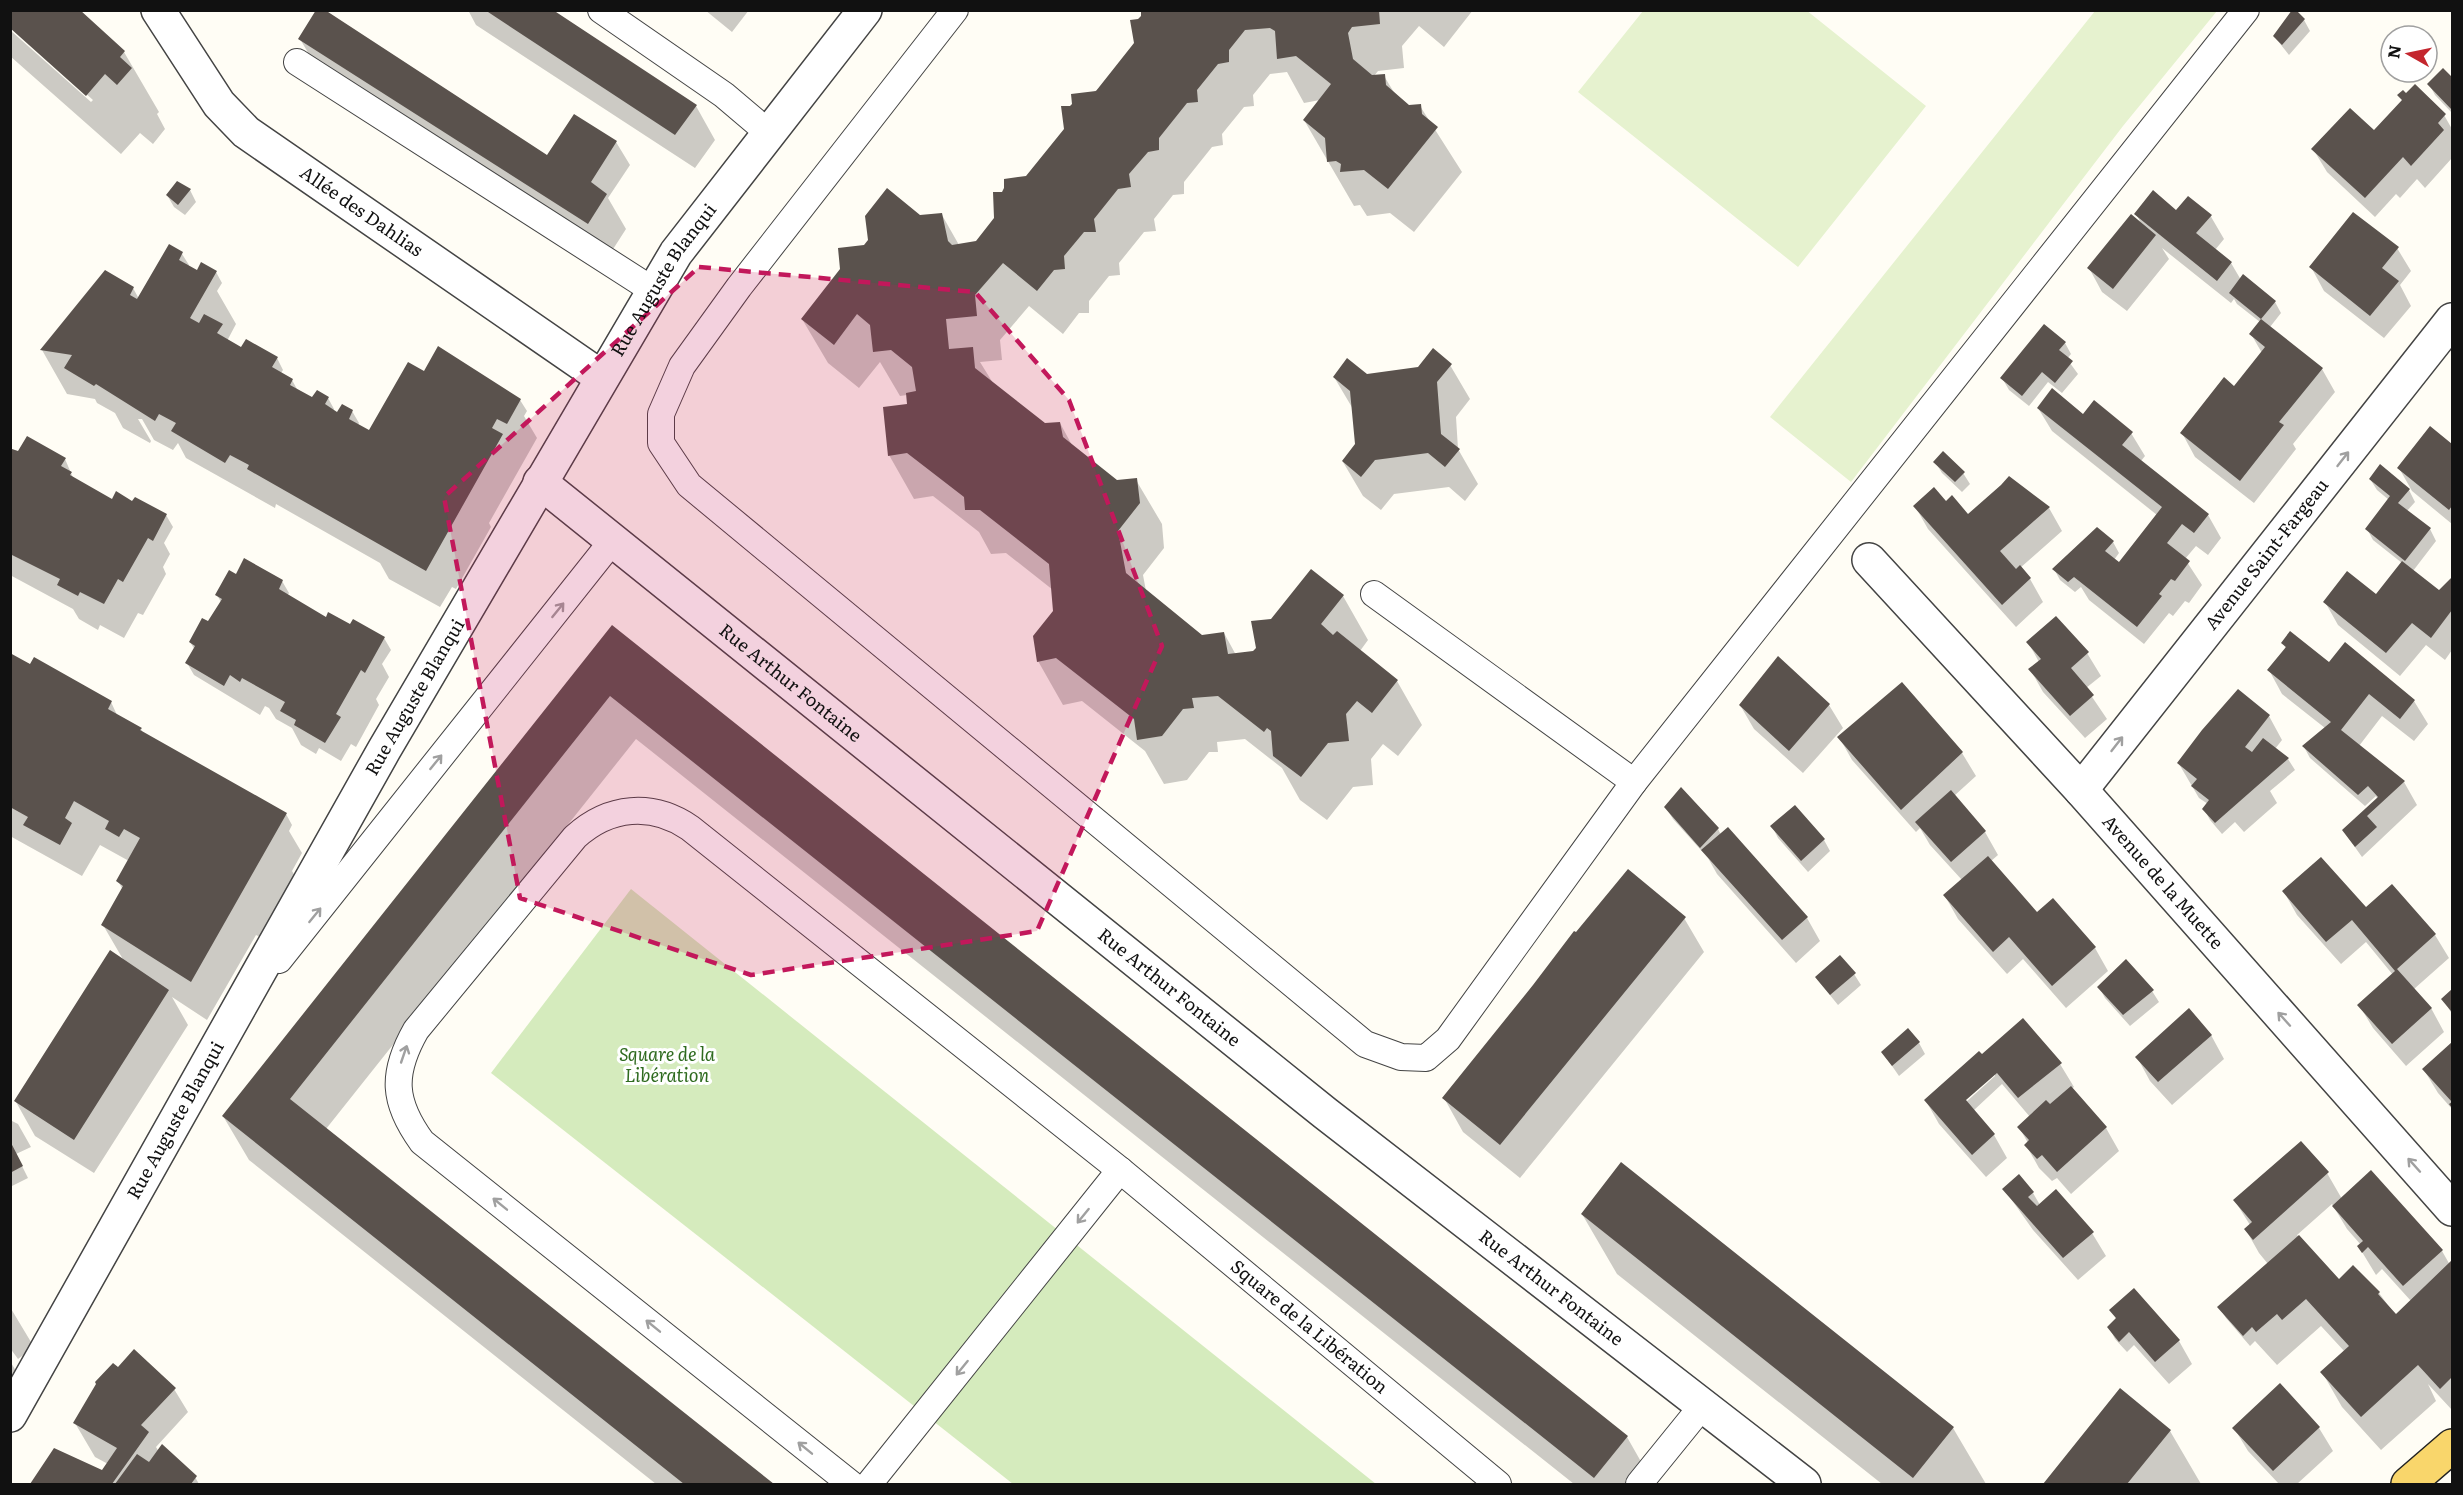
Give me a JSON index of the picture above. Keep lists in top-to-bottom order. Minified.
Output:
{"streets":{"street":["Allée des Dahlias","Rue Auguste Blanqui","Avenue Saint-Fargeau","Rue Arthur Fontaine","Avenue de la Muette"],"lane":["Square de la Libération"]},"crossings":[["Allée des Dahlias","Rue Auguste Blanqui"],["Rue Auguste Blanqui","Rue Arthur Fontaine"],["Avenue Saint-Fargeau","Avenue de la Muette"]],"one_way":["Avenue Saint-Fargeau","Avenue de la Muette"],"parks":["Square de la Libération"],"north":"left"}
